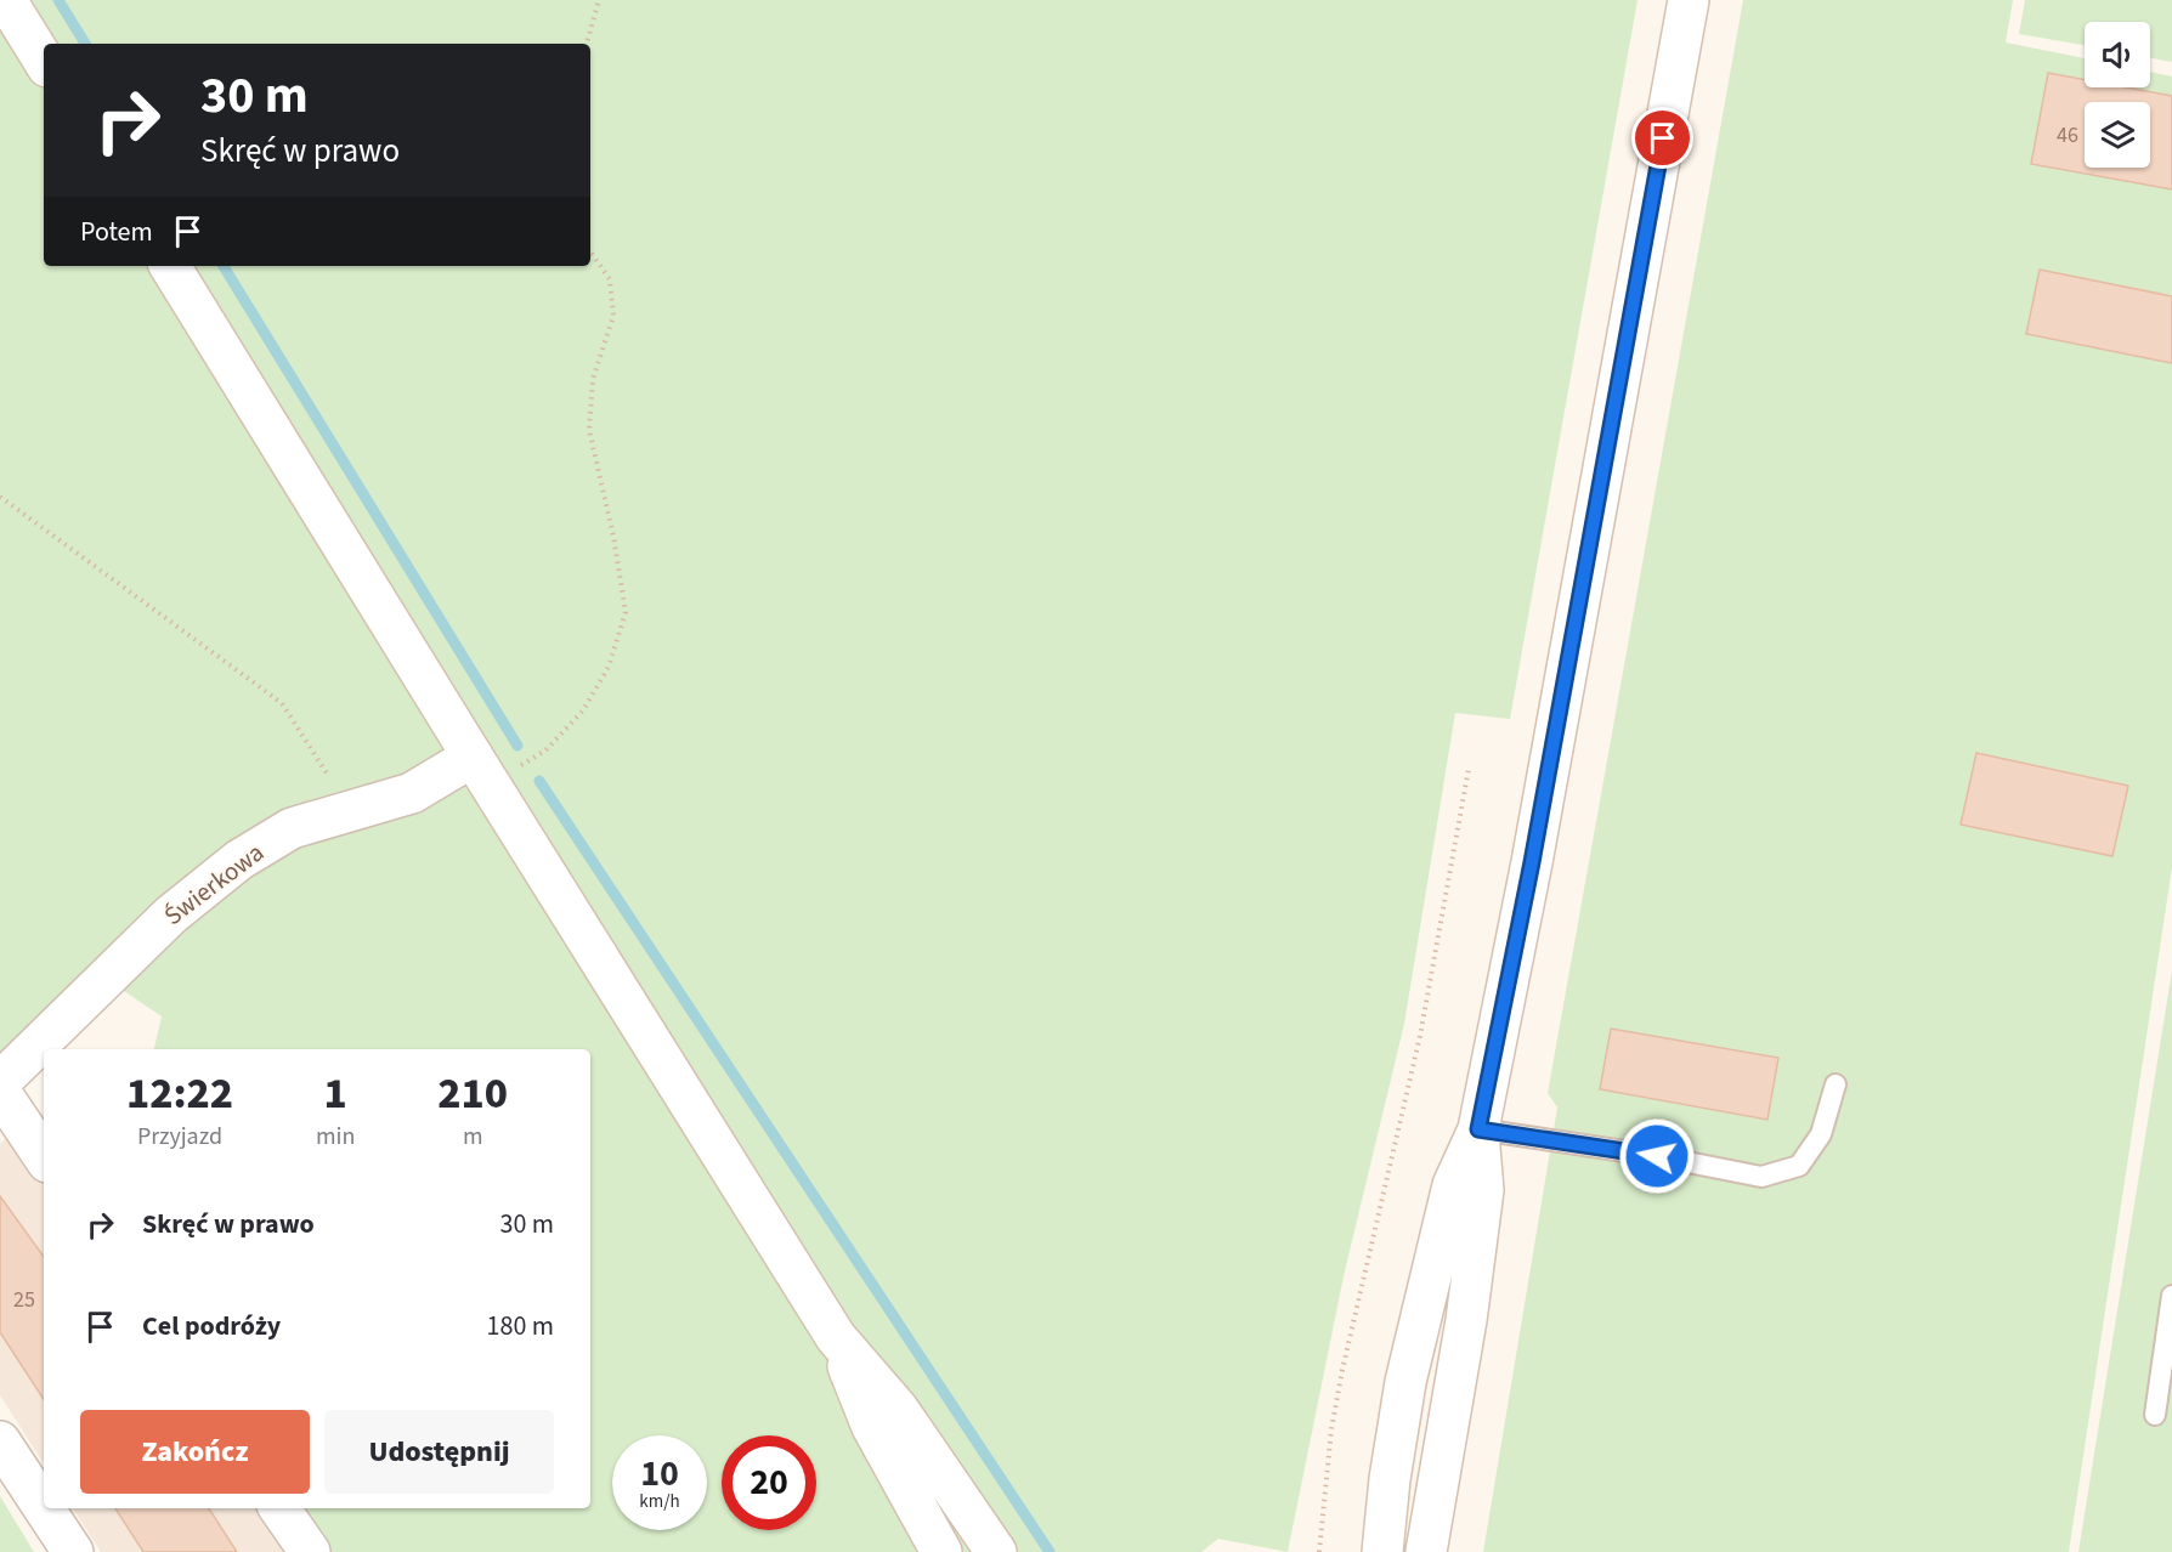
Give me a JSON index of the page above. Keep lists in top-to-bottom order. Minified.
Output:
{"streets":{"main road":["Świerkowa"]},"house_numbers":["46","25"],"page":{"turn":["30 m","Skręć w prawo"],"then":"Potem","eta":["12:22","Przyjazd","1","min","210","m"],"list":[{"name":"Skręć w prawo","value":"30 m"},{"name":"Cel podróży","value":"180 m"}],"buttons":["Zakończ","Udostępnij"],"speed":"10 km/h","limit":"20"}}
